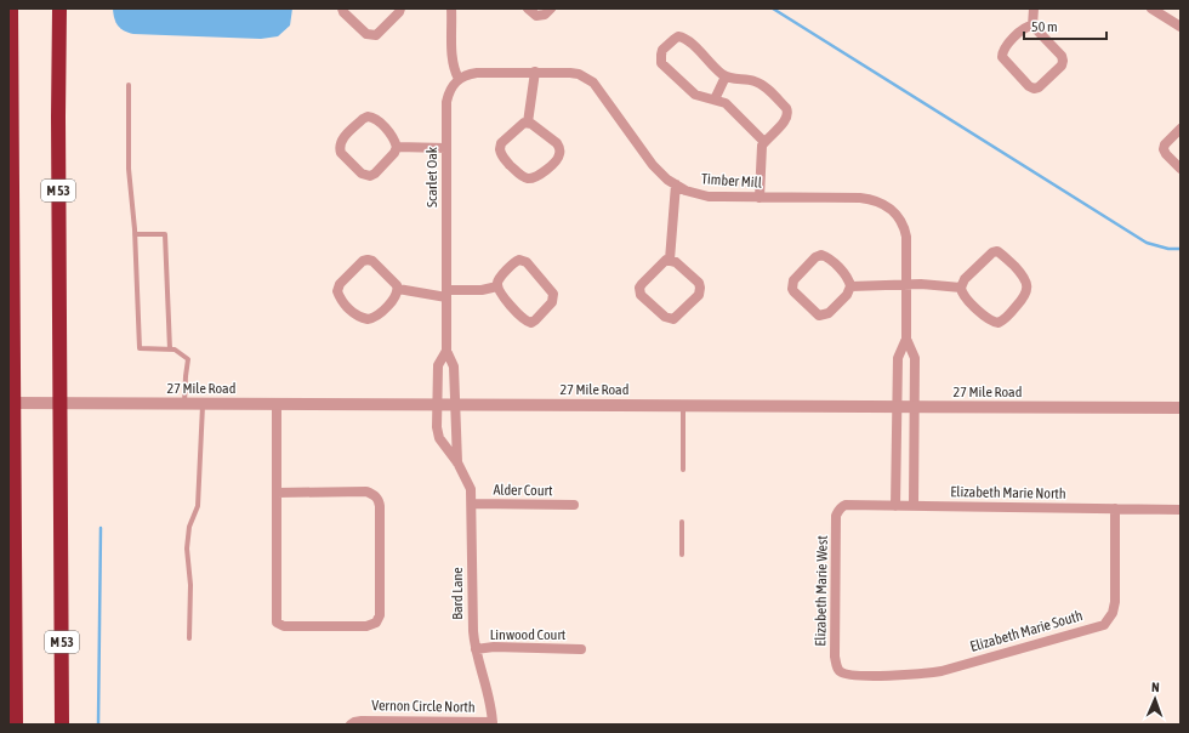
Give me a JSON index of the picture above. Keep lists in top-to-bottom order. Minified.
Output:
{"streets":{"highway":["M 53"],"street":["Scarlet Oak","Timber Mill","27 Mile Road","Alder Court","Elizabeth Marie North","Elizabeth Marie West","Bard Lane","Elizabeth Marie South","Linwood Court","Vernon Circle North"]},"crossings":[["Scarlet Oak","Timber Mill"],["Scarlet Oak","27 Mile Road"],["Scarlet Oak","Bard Lane"],["Timber Mill","27 Mile Road"],["Timber Mill","Elizabeth Marie North"],["27 Mile Road","Bard Lane"],["Alder Court","Bard Lane"],["Elizabeth Marie North","Elizabeth Marie West"],["Elizabeth Marie North","Elizabeth Marie South"],["Elizabeth Marie West","Elizabeth Marie South"],["Bard Lane","Linwood Court"],["Bard Lane","Vernon Circle North"]],"scale_bar":"50 m","north":"top"}
